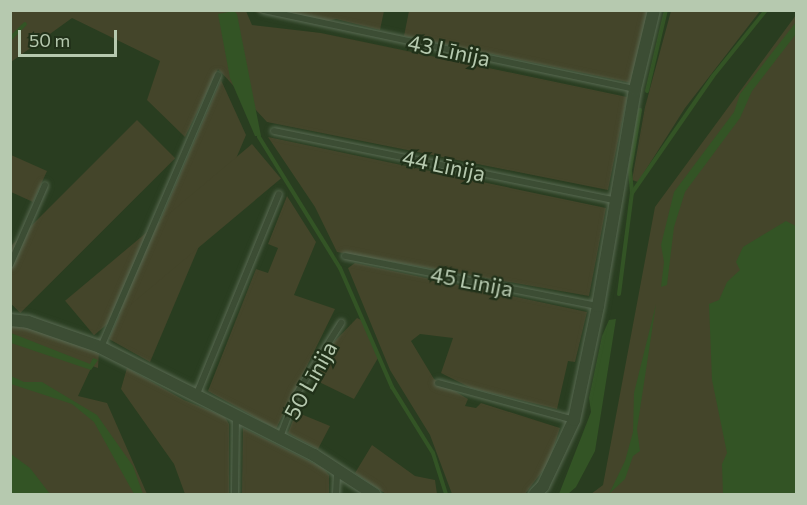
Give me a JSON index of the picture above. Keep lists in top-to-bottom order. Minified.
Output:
{"streets":{"lane":["43 Līnija","44 Līnija","45 Līnija","50 Līnija"]},"scale_bar":"50 m"}
